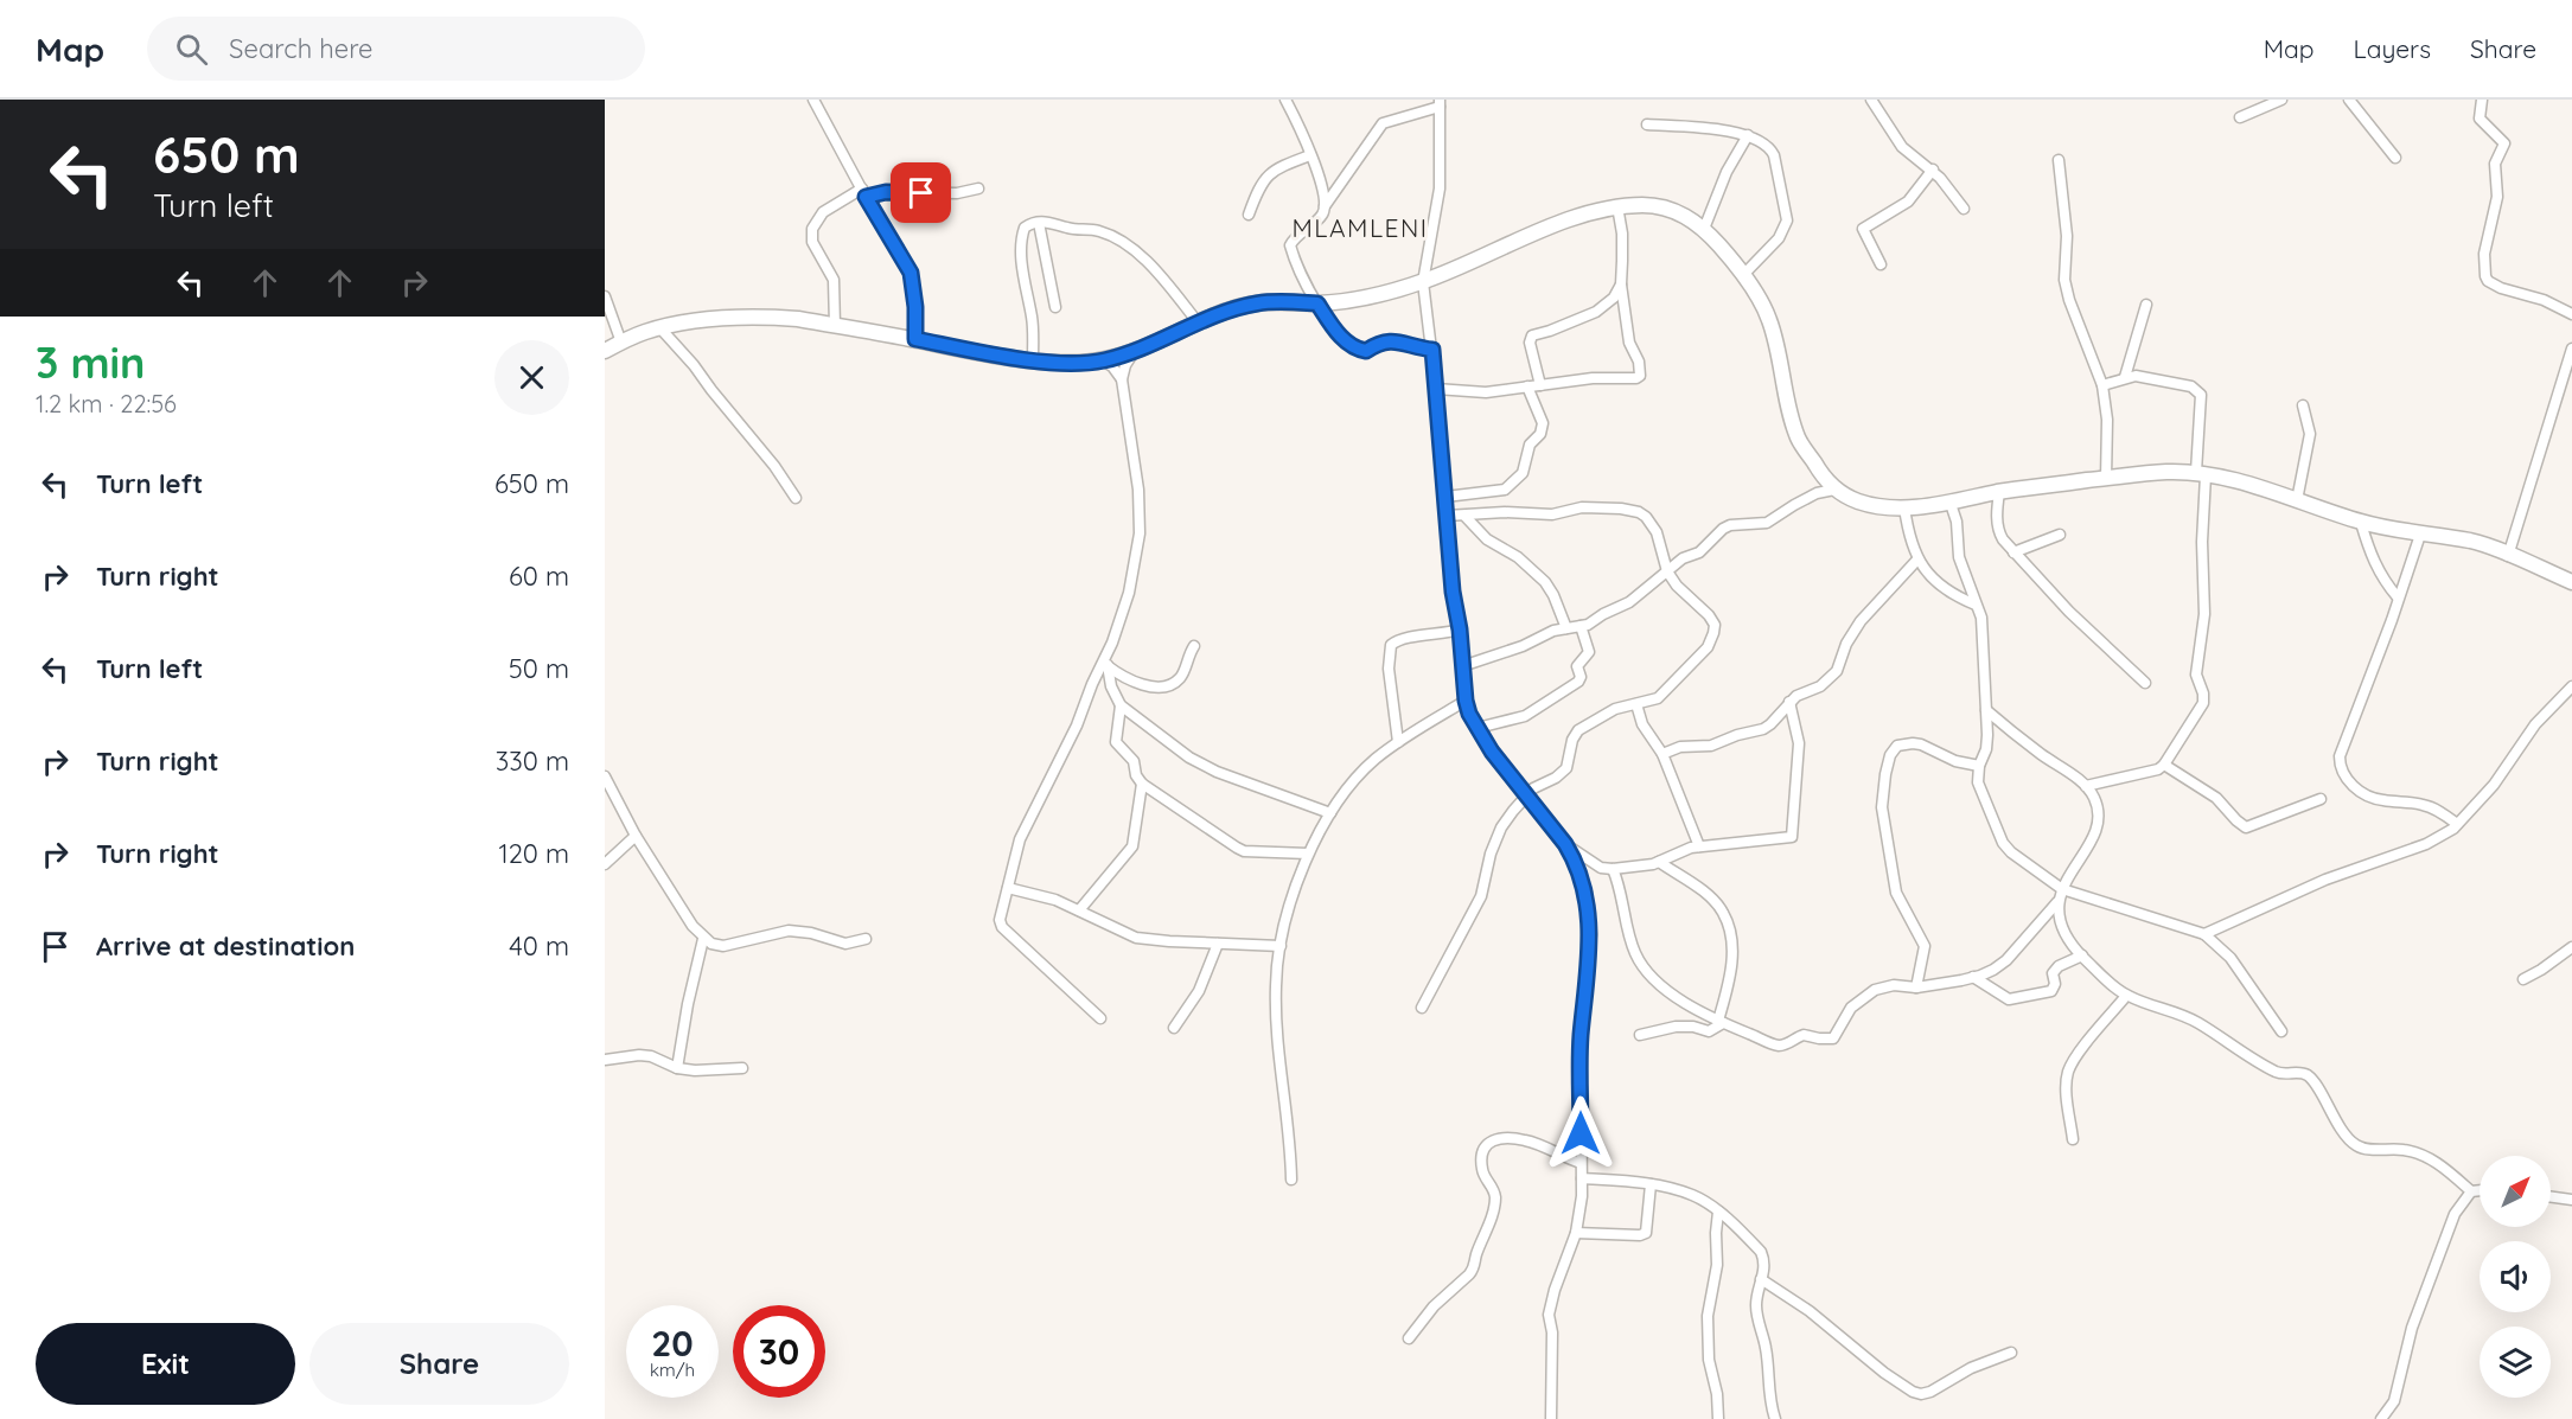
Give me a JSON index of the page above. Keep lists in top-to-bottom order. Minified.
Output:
{"districts":["MLAMLENI"],"north":"top right","page":{"header":"Map","search":"Search here","nav":["Map","Layers","Share"],"turn":["650 m","Turn left"],"heading":["3 min","1.2 km · 22:56"],"list":[{"name":"Turn left","value":"650 m"},{"name":"Turn right","value":"60 m"},{"name":"Turn left","value":"50 m"},{"name":"Turn right","value":"330 m"},{"name":"Turn right","value":"120 m"},{"name":"Arrive at destination","value":"40 m"}],"speed":"20 km/h","limit":"30","buttons":["Exit","Share"]}}
